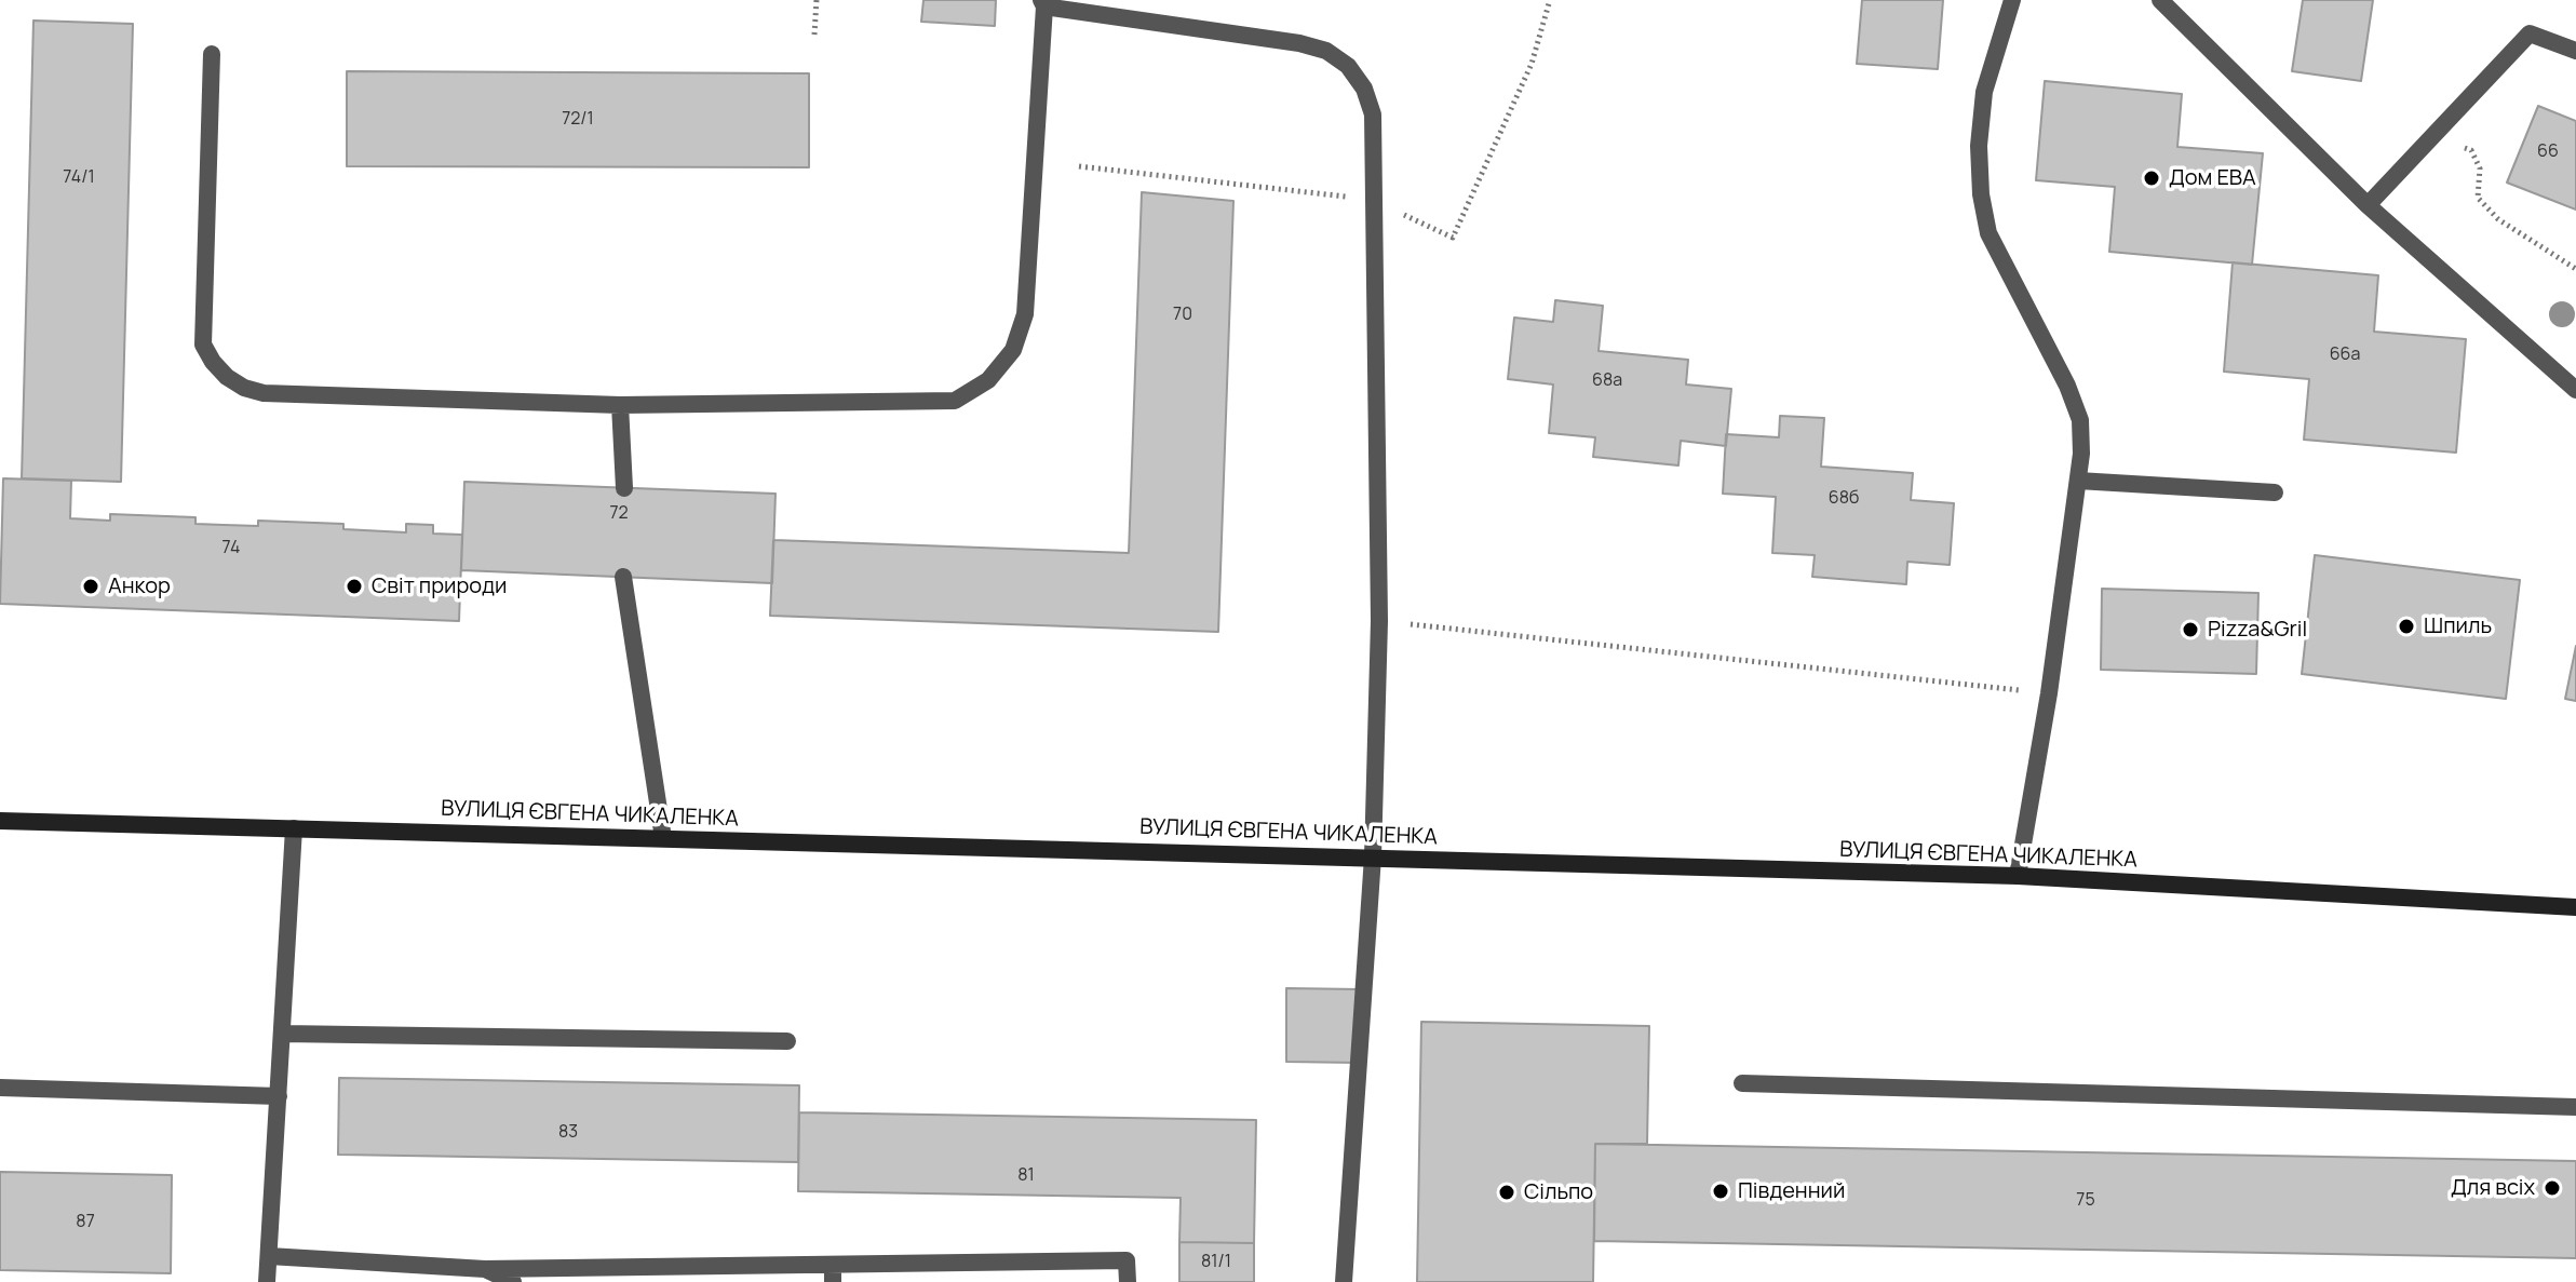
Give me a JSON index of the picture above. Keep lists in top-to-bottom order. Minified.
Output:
{"streets":{"main road":["ВУЛИЦЯ ЄВГЕНА ЧИКАЛЕНКА"]},"places":["Дом ЕВА","Анкор","Світ природи","Шпиль","Pizza&Gril","Для всіх","Південний","Сільпо"],"house_numbers":["72/1","66","74/1","70","66а","68а","68б","72","74","83","81","75","87","81/1"]}
